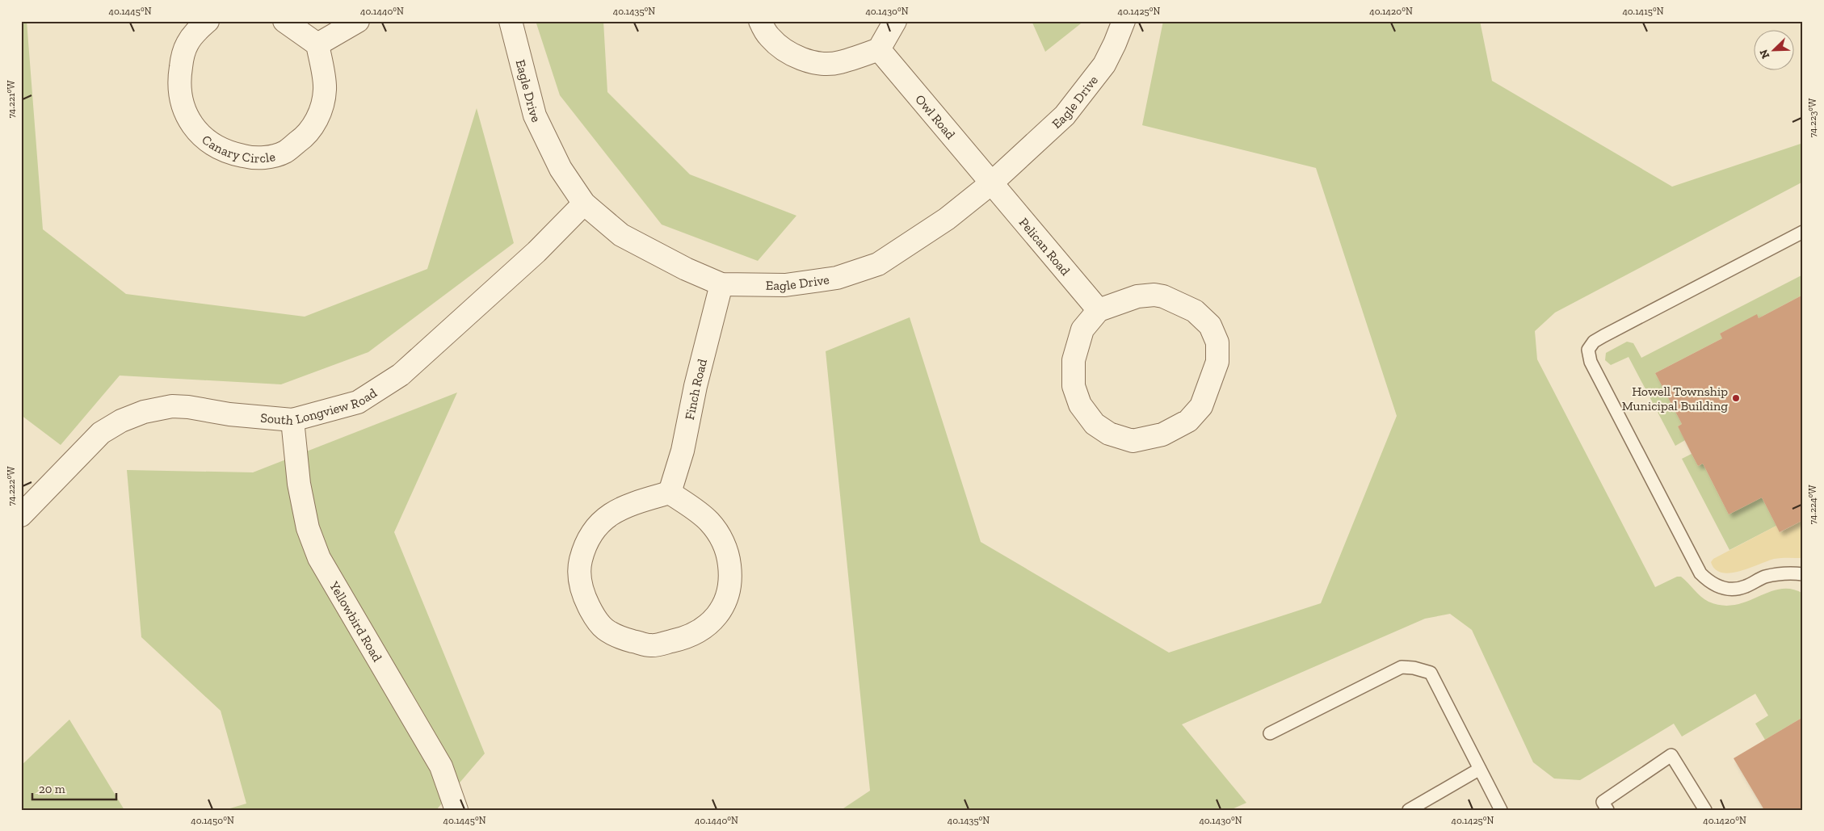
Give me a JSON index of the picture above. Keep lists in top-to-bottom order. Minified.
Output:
{"streets":{"street":["Eagle Drive","Owl Road","Canary Circle","Pelican Road","Finch Road","South Longview Road","Yellowbird Road"]},"crossings":[["Eagle Drive","Owl Road"],["Eagle Drive","Pelican Road"],["Eagle Drive","Finch Road"],["Eagle Drive","South Longview Road"],["Owl Road","Pelican Road"],["South Longview Road","Yellowbird Road"]],"places":["Howell Township Municipal Building"],"scale_bar":"20 m","north":"bottom left","coordinates":["40.1445°N","40.1440°N","40.1435°N","40.1430°N","40.1425°N","40.1420°N","40.1415°N","74.221°W","74.223°W","74.222°W","74.224°W","40.1450°N"]}
